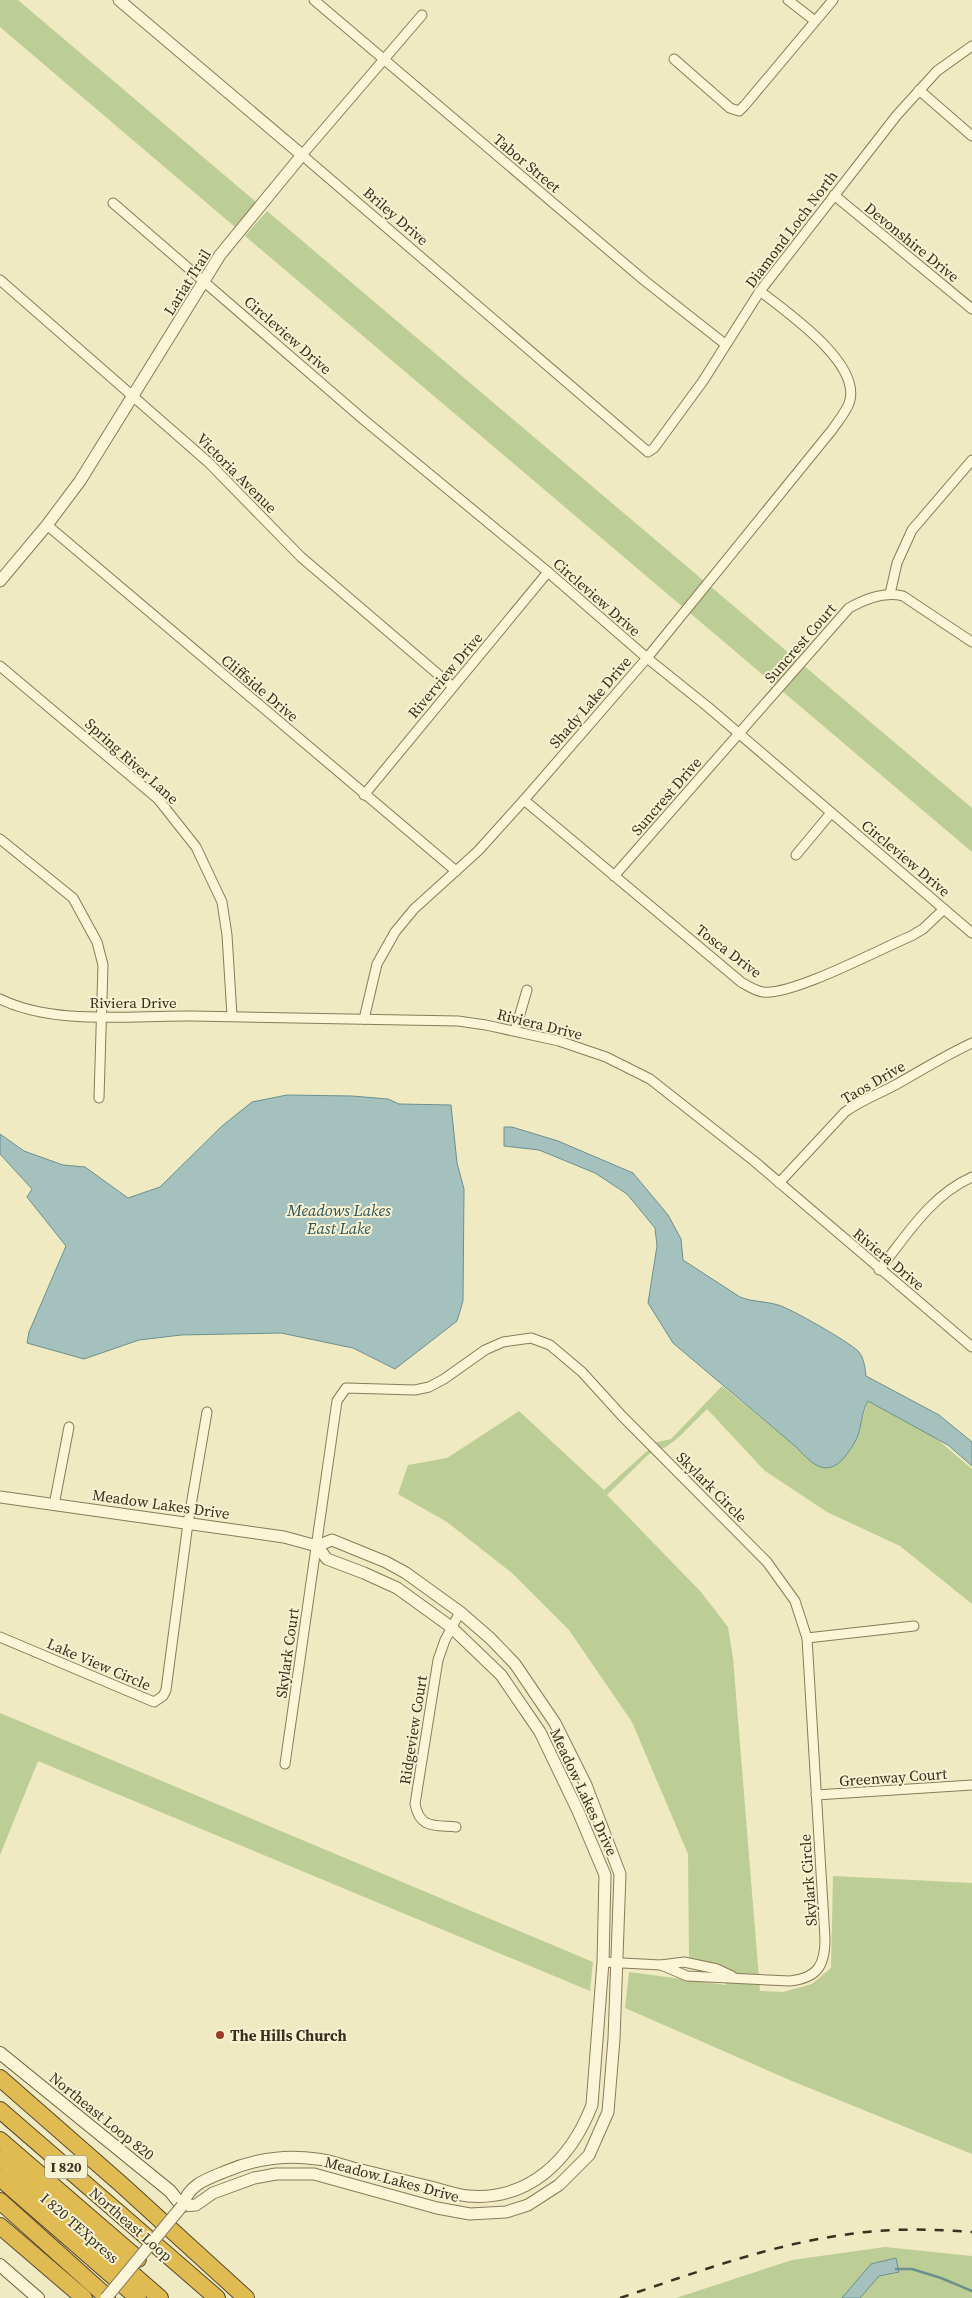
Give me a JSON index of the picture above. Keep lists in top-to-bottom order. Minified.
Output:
{"streets":{"highway":["I 820","Northeast Loop","I 820 TEXpress"],"main road":["Northeast Loop 820"],"street":["Tabor Street","Briley Drive","Diamond Loch North","Devonshire Drive","Lariat Trail","Circleview Drive","Victoria Avenue","Suncrest Court","Riverview Drive","Cliffside Drive","Shady Lake Drive","Spring River Lane","Suncrest Drive","Tosca Drive","Riviera Drive","Taos Drive","Skylark Circle","Meadow Lakes Drive","Skylark Court","Lake View Circle","Ridgeview Court","Greenway Court"]},"crossings":[["Tabor Street","Diamond Loch North"],["Tabor Street","Lariat Trail"],["Briley Drive","Diamond Loch North"],["Briley Drive","Lariat Trail"],["Diamond Loch North","Devonshire Drive"],["Diamond Loch North","Shady Lake Drive"],["Lariat Trail","Circleview Drive"],["Lariat Trail","Victoria Avenue"],["Lariat Trail","Cliffside Drive"],["Circleview Drive","Suncrest Court"],["Circleview Drive","Riverview Drive"],["Circleview Drive","Shady Lake Drive"],["Circleview Drive","Suncrest Drive"],["Circleview Drive","Tosca Drive"],["Victoria Avenue","Riverview Drive"],["Suncrest Court","Suncrest Drive"],["Riverview Drive","Cliffside Drive"],["Cliffside Drive","Shady Lake Drive"],["Shady Lake Drive","Tosca Drive"],["Shady Lake Drive","Riviera Drive"],["Spring River Lane","Riviera Drive"],["Suncrest Drive","Tosca Drive"],["Riviera Drive","Taos Drive"],["Skylark Circle","Meadow Lakes Drive"],["Skylark Circle","Skylark Court"],["Skylark Circle","Greenway Court"],["Meadow Lakes Drive","Skylark Court"],["Meadow Lakes Drive","Lake View Circle"],["Meadow Lakes Drive","Ridgeview Court"],["Meadow Lakes Drive","Northeast Loop 820"]],"water":["Meadows Lakes East Lake"],"places":["The Hills Church"]}
